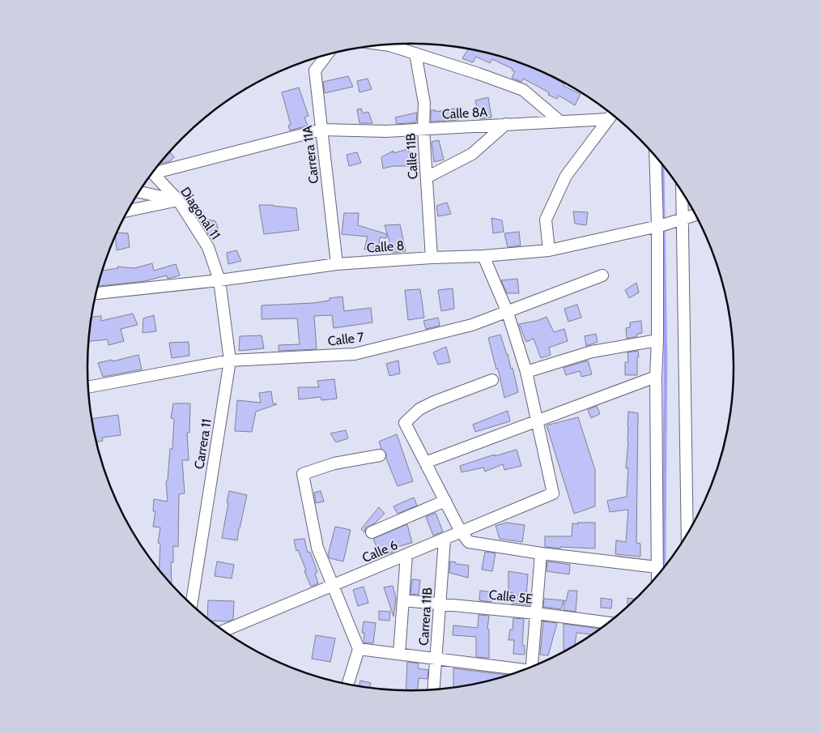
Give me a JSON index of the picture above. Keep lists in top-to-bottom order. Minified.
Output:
{"streets":{"street":["Calle 8A","Carrera 11A","Calle 11B","Diagonal 11","Calle 8","Calle 7","Carrera 11","Calle 6","Calle 5E","Carrera 11B"]},"crossings":[["Calle 8A","Carrera 11A"],["Calle 8A","Calle 11B"],["Carrera 11A","Calle 8"],["Calle 11B","Calle 8"],["Diagonal 11","Calle 8"],["Diagonal 11","Carrera 11"],["Calle 8","Carrera 11"],["Calle 7","Carrera 11"],["Calle 6","Carrera 11B"],["Calle 5E","Carrera 11B"]]}
